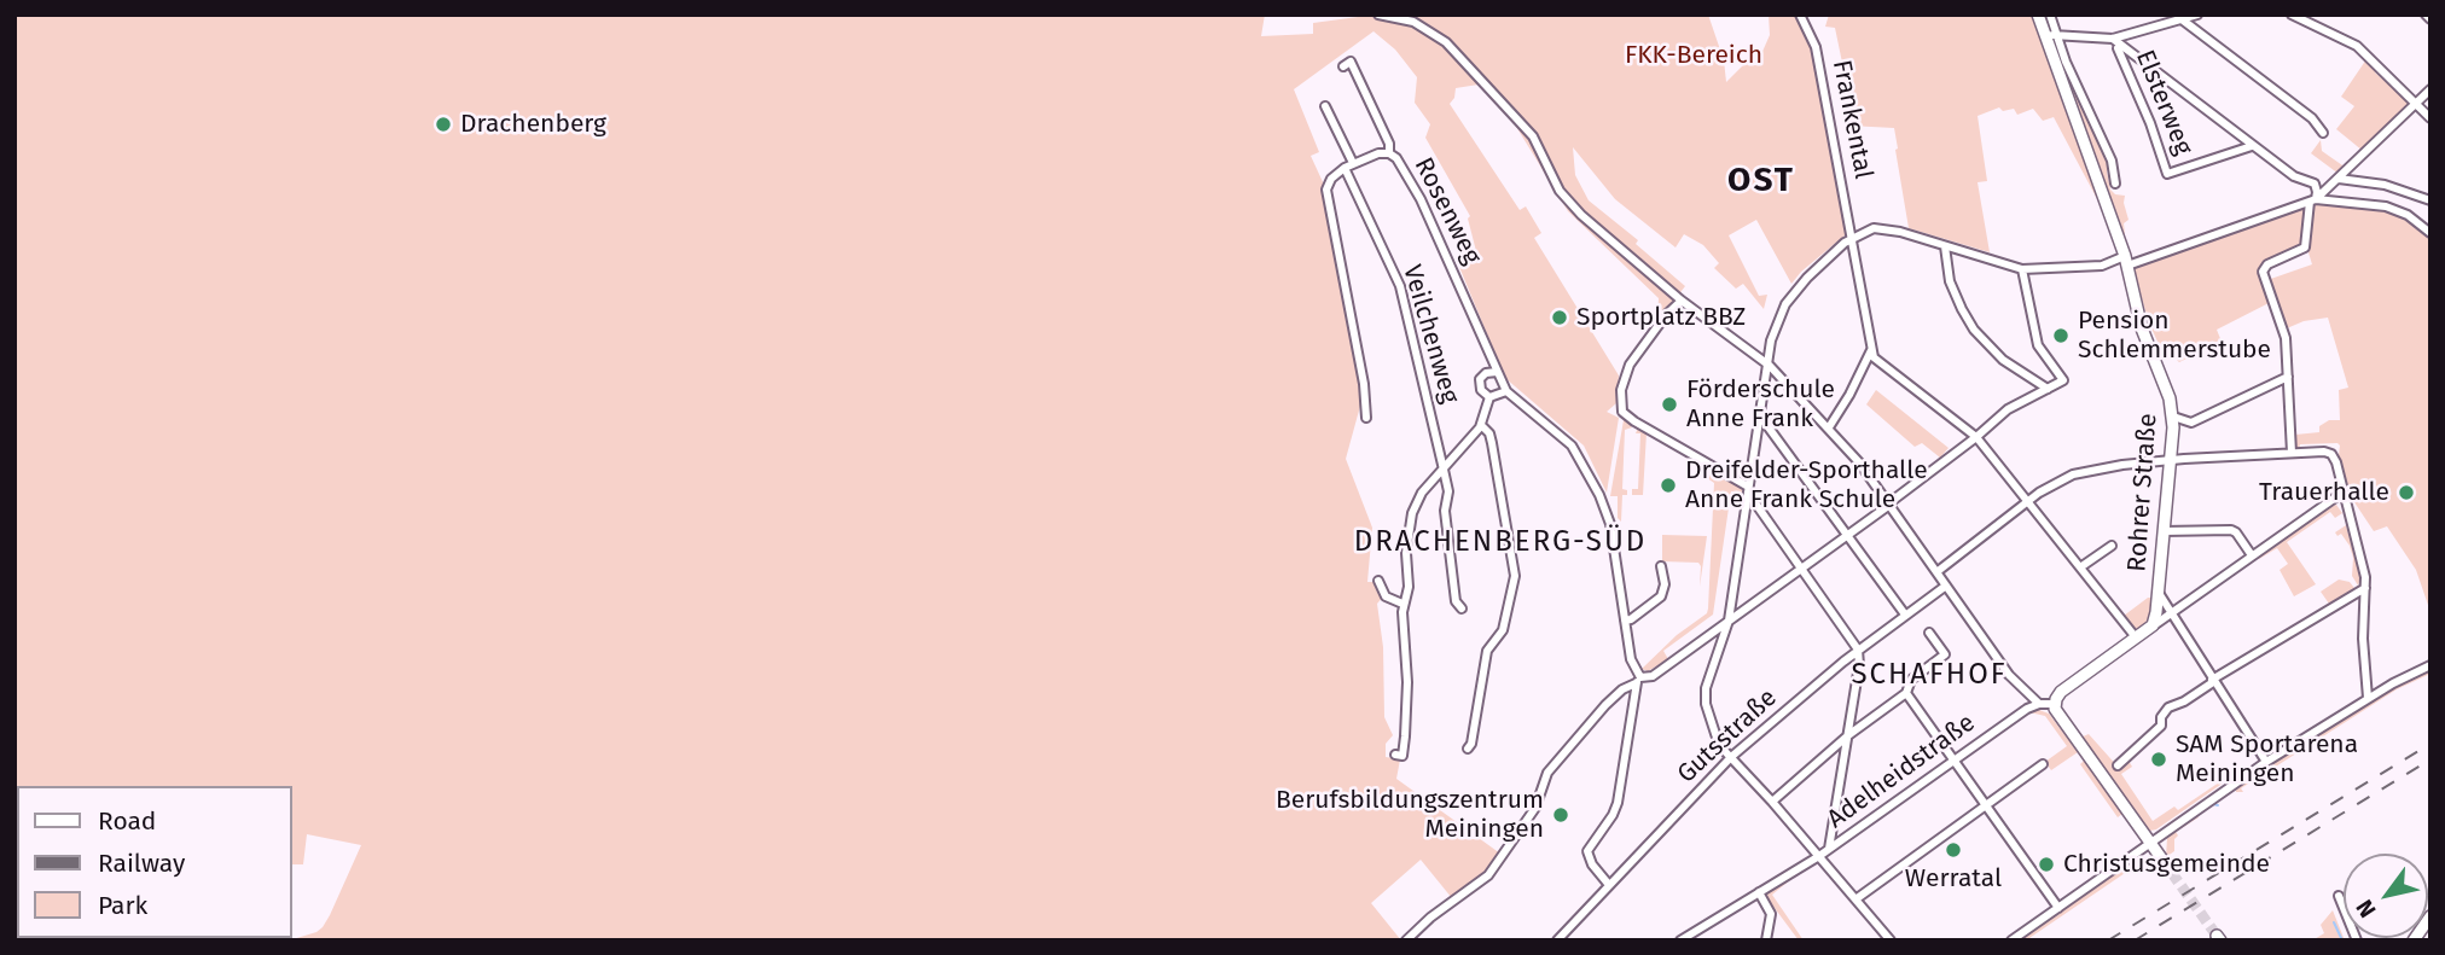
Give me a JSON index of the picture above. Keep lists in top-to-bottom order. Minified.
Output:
{"streets":{"main road":["Rohrer Straße"],"street":["Elsterweg","Frankental","Rosenweg","Veilchenweg","Gutsstraße","Adelheidstraße"]},"districts":["OST","DRACHENBERG-SÜD","SCHAFHOF"],"parks":["FKK-Bereich"],"places":["Drachenberg","Sportplatz BBZ","Pension Schlemmerstube","Förderschule Anne Frank","Dreifelder-Sporthalle Anne Frank Schule","Trauerhalle","SAM Sportarena Meiningen","Berufsbildungszentrum Meiningen","Werratal","Christusgemeinde"],"legend":["Road","Railway","Park"],"north":"bottom left"}
